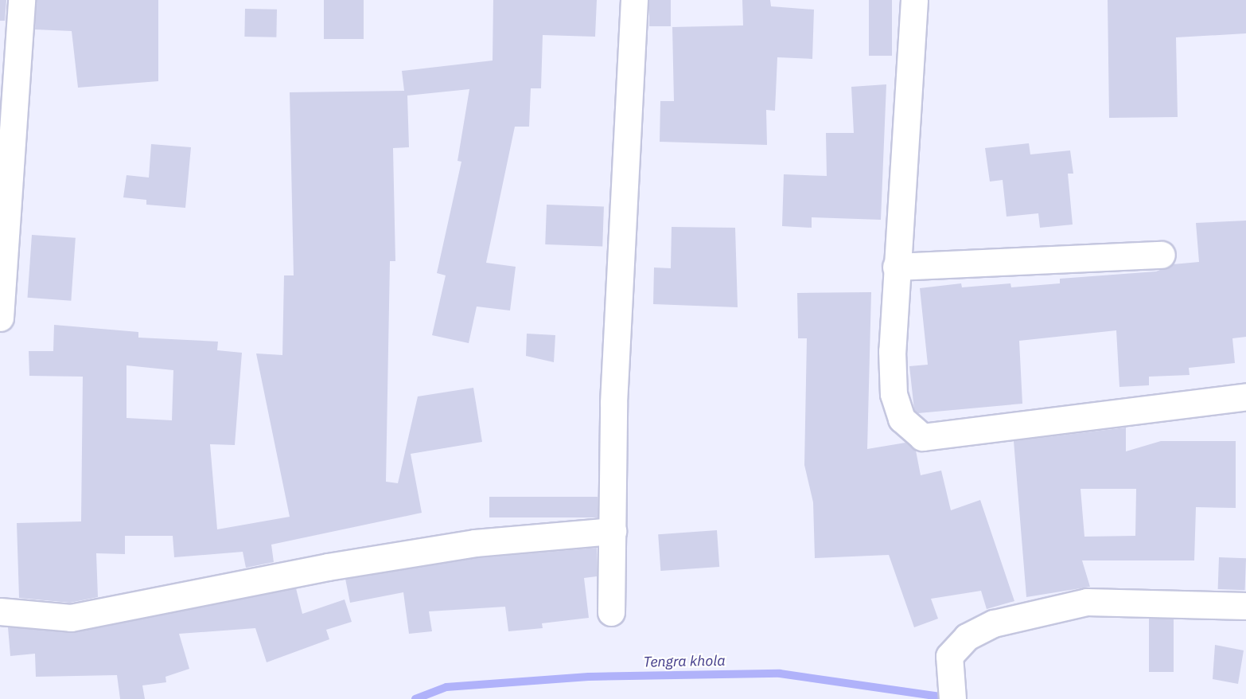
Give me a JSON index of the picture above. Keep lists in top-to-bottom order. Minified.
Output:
{"water":["Tengra khola"]}
